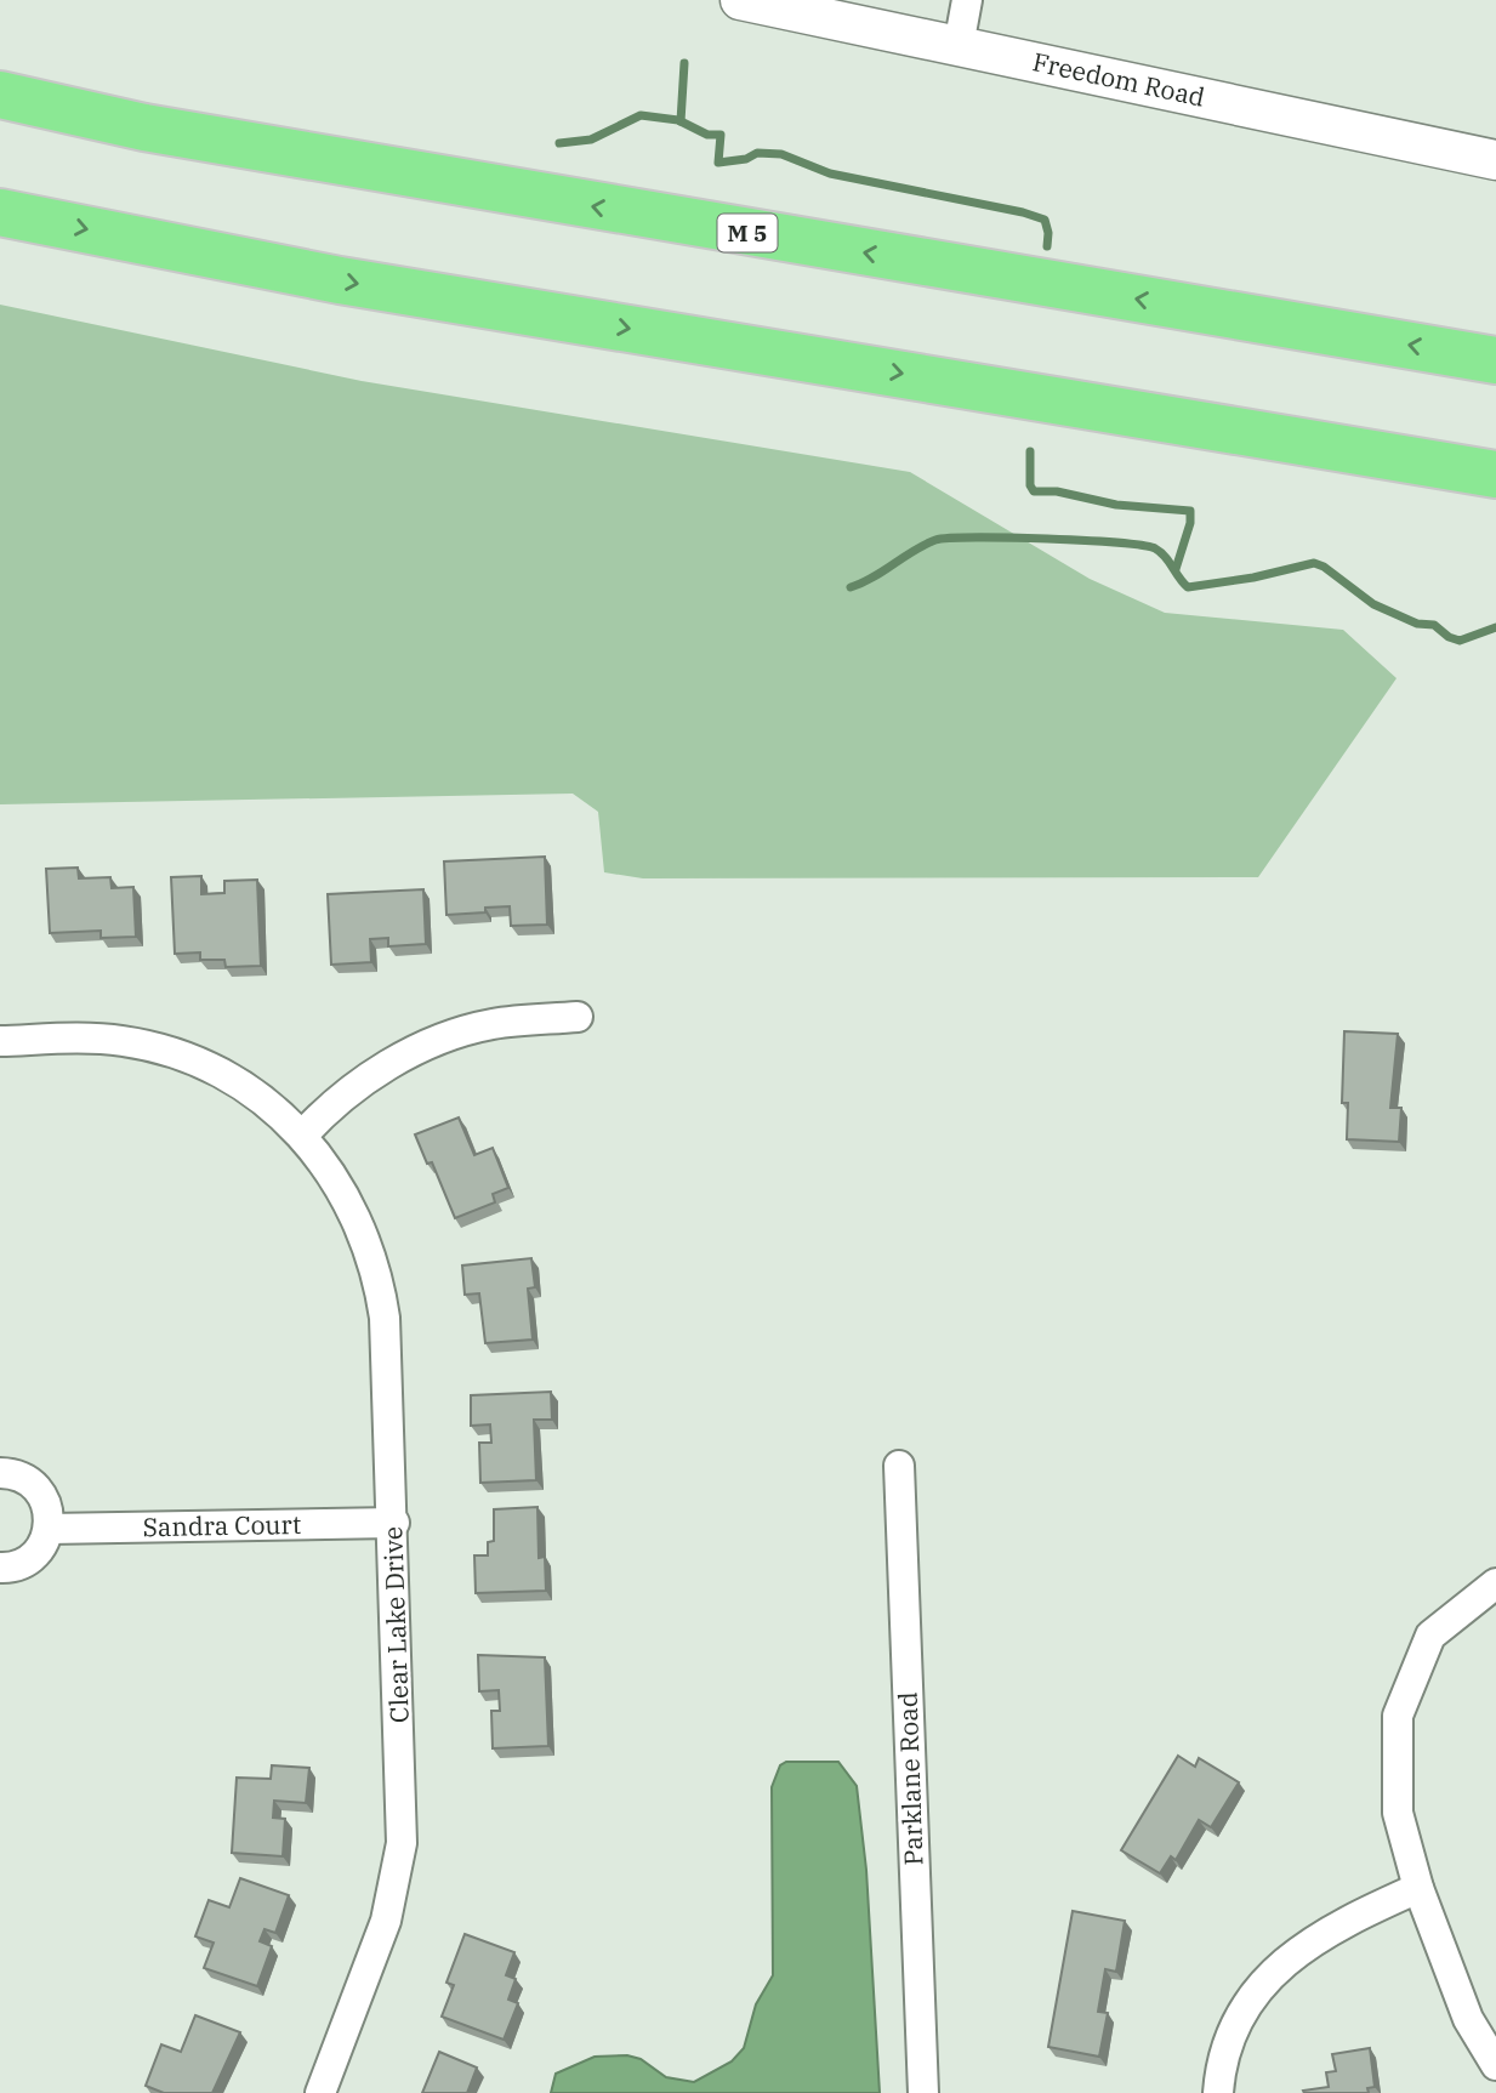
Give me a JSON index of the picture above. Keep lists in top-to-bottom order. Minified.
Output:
{"streets":{"highway":["M 5"],"street":["Freedom Road","Sandra Court","Clear Lake Drive","Parklane Road"]},"crossings":[["Sandra Court","Clear Lake Drive"]]}
